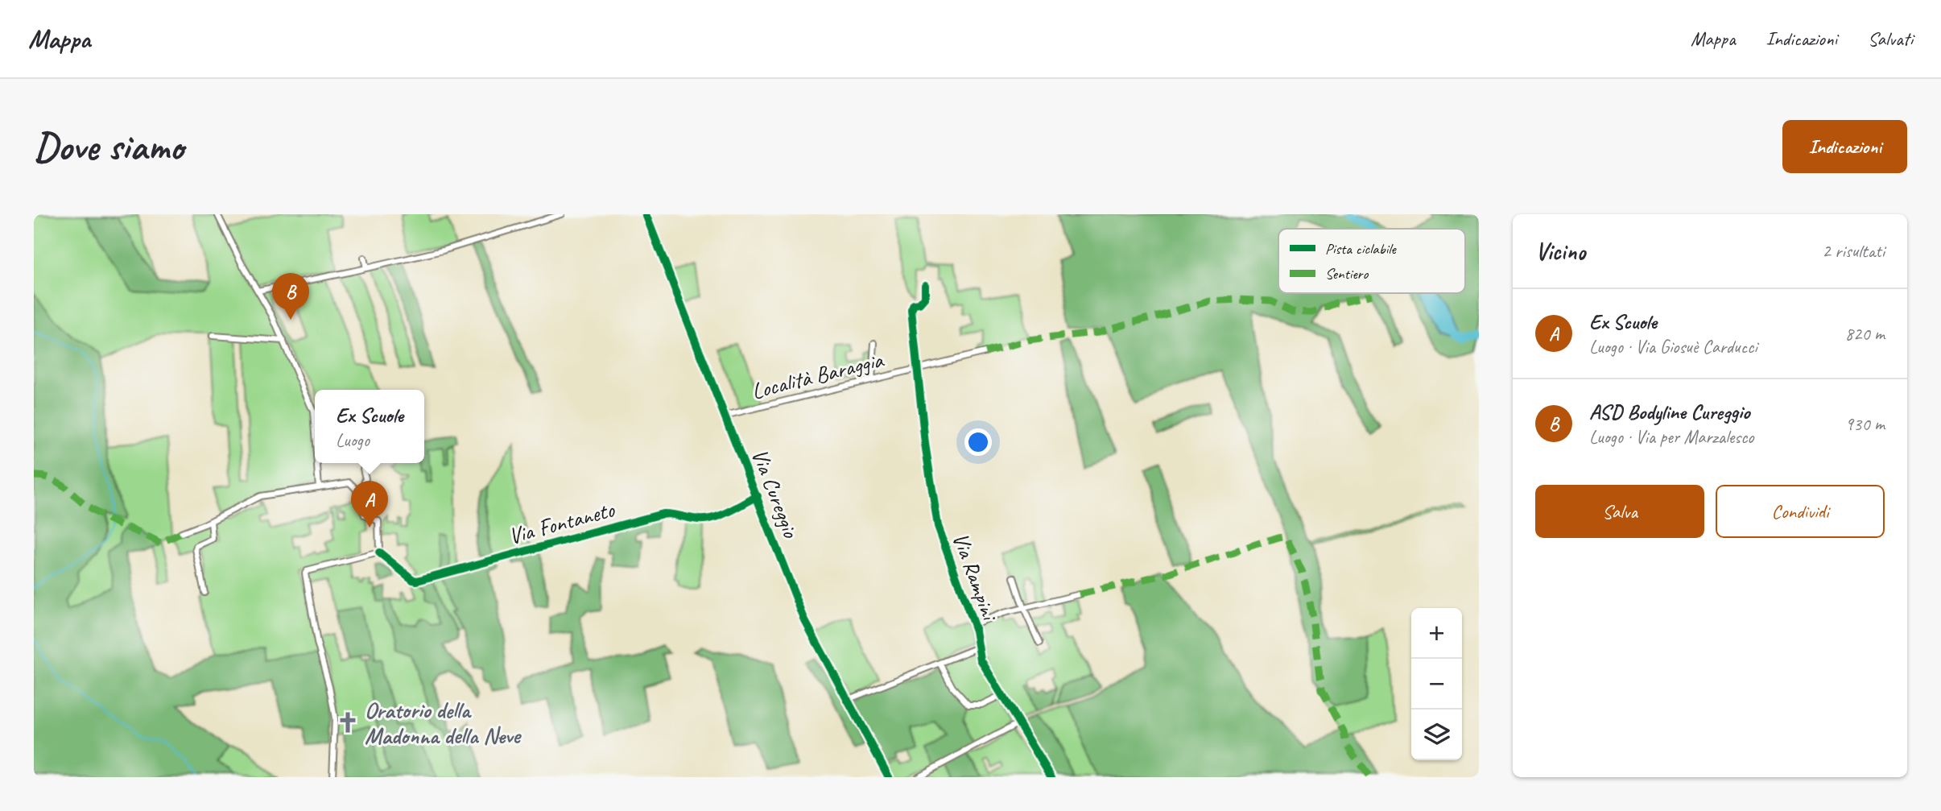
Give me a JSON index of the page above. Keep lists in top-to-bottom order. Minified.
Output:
{"streets":{"main road":["Via Cureggio"],"street":["Località Baraggia","Via Fontaneto","Via Rampini"]},"crossings":[["Località Baraggia","Via Cureggio"],["Località Baraggia","Via Rampini"],["Via Cureggio","Via Fontaneto"]],"places":{"church":["Oratorio della Madonna della Neve"]},"legend":["Pista ciclabile","Sentiero"],"page":{"header":"Mappa","nav":["Mappa","Indicazioni","Salvati"],"buttons":["Indicazioni",["Salva","Condividi"]],"title":"Dove siamo","heading":["Vicino","2 risultati"],"pins":["B","A"],"list":[{"mark":"A","name":"Ex Scuole","note":"Luogo · Via Giosuè Carducci","value":"820 m"},{"mark":"B","name":"ASD Bodyline Cureggio","note":"Luogo · Via per Marzalesco","value":"930 m"}],"popup":["Ex Scuole","Luogo"],"map_buttons":["+","−"]}}
